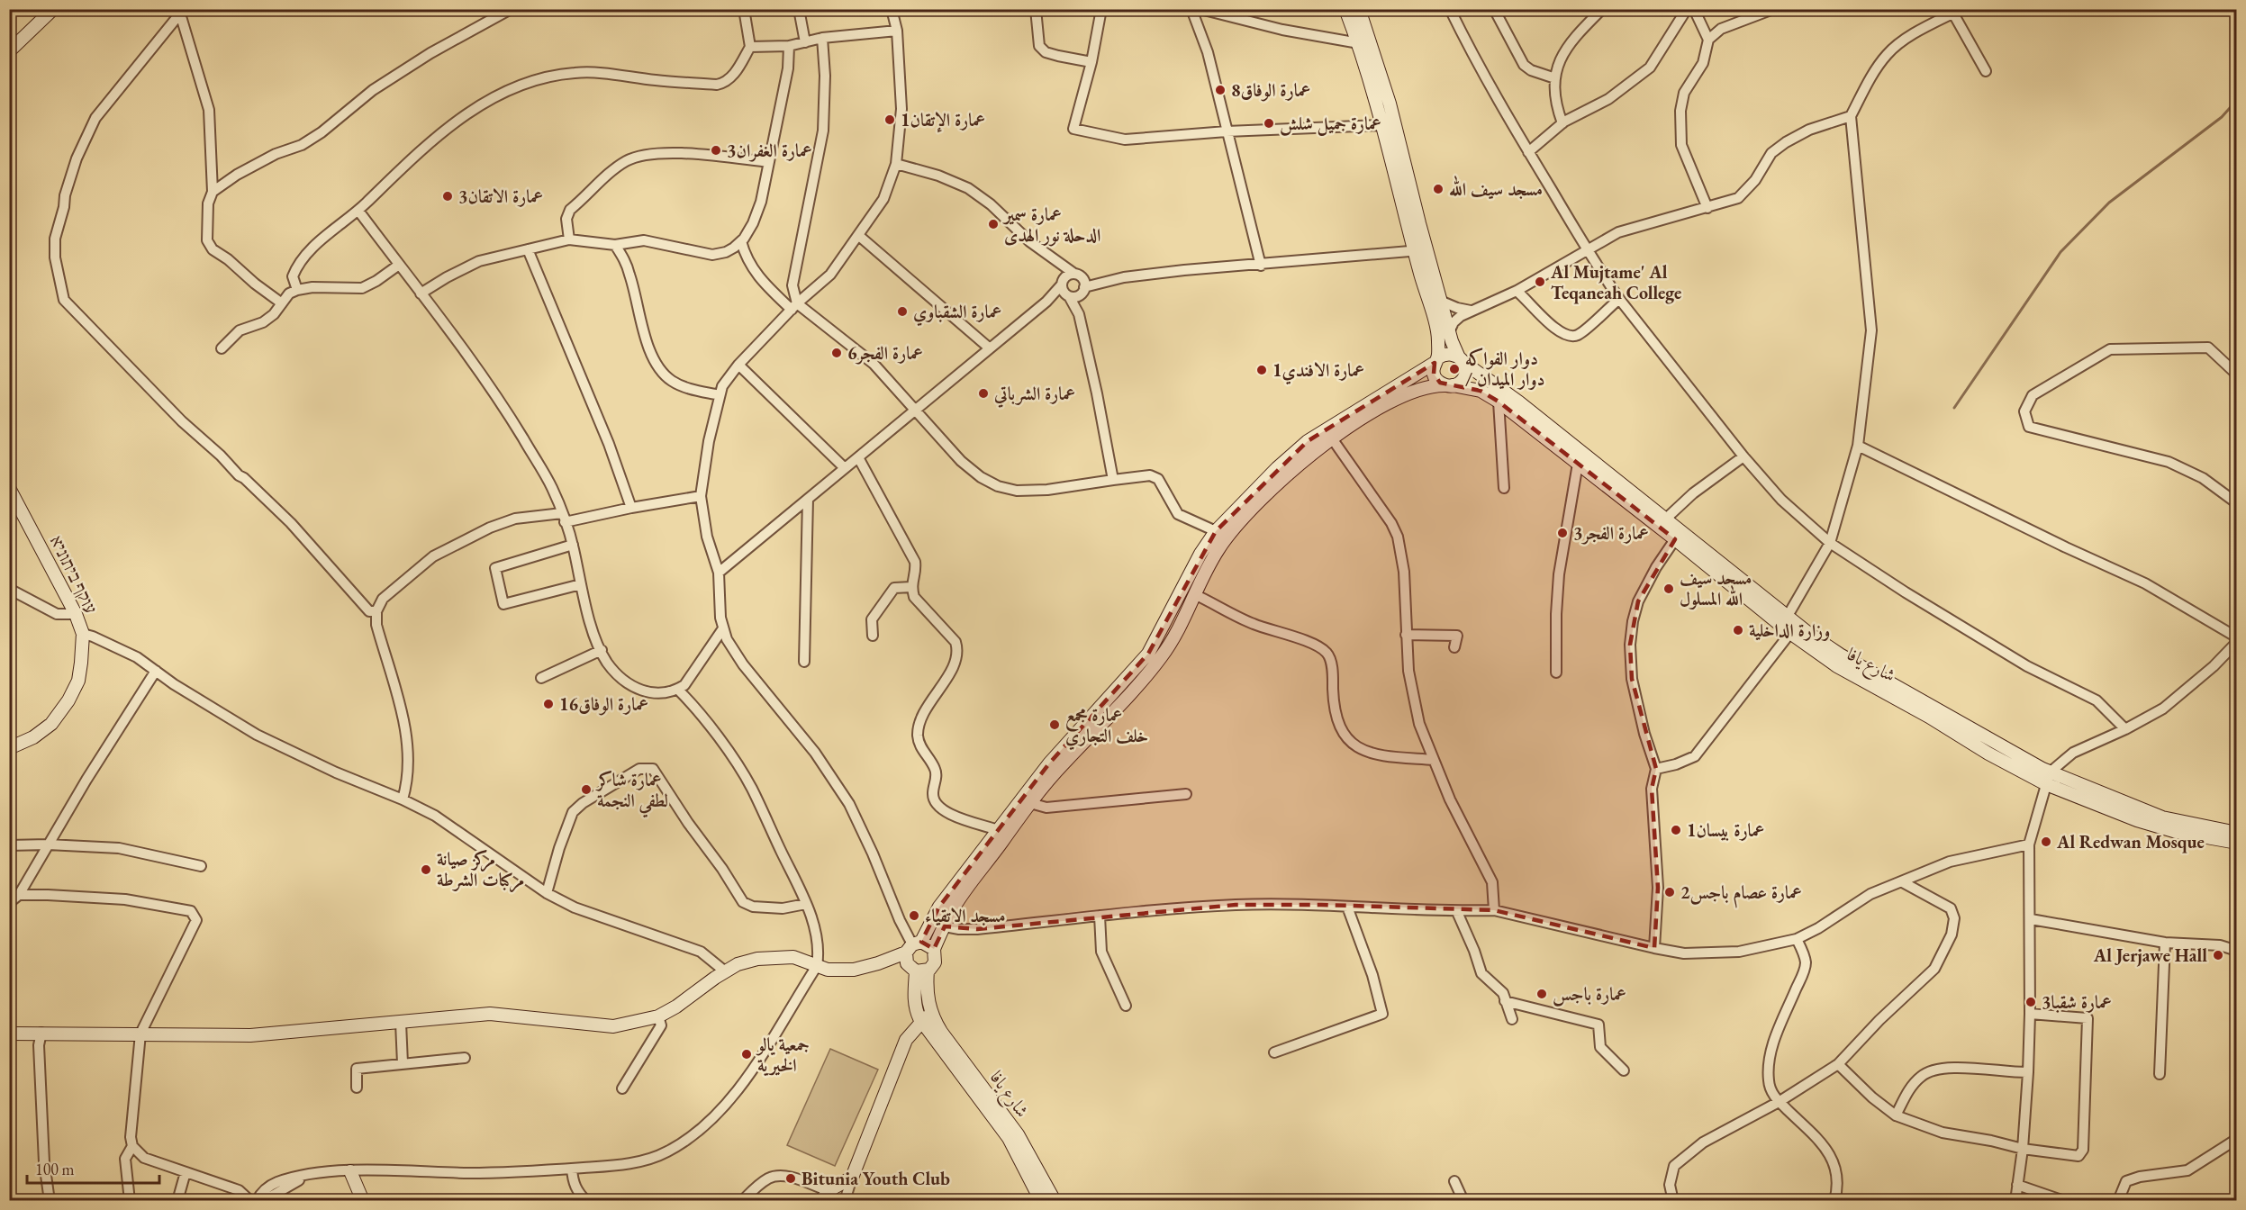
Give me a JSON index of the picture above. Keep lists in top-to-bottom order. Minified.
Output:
{"streets":{"main road":["עוקף ביתוניא","شارع يافا"]},"places":["عمارة الوفاق8","عمارة الإتقان1","عمارة جميل شلش","عمارة الغفران3","مسجد سيف الله","عمارة الاتقان3","عمارة سمير الدحلة نور الهدى","Al Mujtame' Al Teqaneah College","عمارة الشقباوي","عمارة الفجر6","دوار الفواكه / دوار الميدان","عمارة الافندي1","عمارة الشرباتي","عمارة الفجر3","مسجد سيف الله المسلول","وزارة الداخلية","عمارة الوفاق16","عمارة مجمع خلف التجاري","عمارة شاكر لطفي النجمة","عمارة بيسان1","Al Redwan Mosque","مركز صيانة مركبات الشرطة","عمارة عصام باجس2","مسجد الاتقياء","Al Jerjawe Hall","عمارة باجس","عمارة شقبا3","جمعية يالو الخيرية","Bitunia Youth Club"],"scale_bar":"100 m"}
